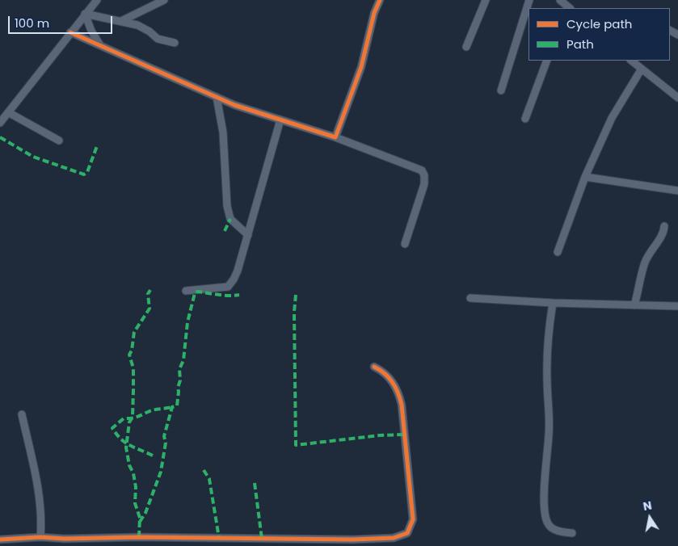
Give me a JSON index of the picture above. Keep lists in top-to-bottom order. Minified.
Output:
{"legend":["Cycle path","Path"],"scale_bar":"100 m","north":"top"}
